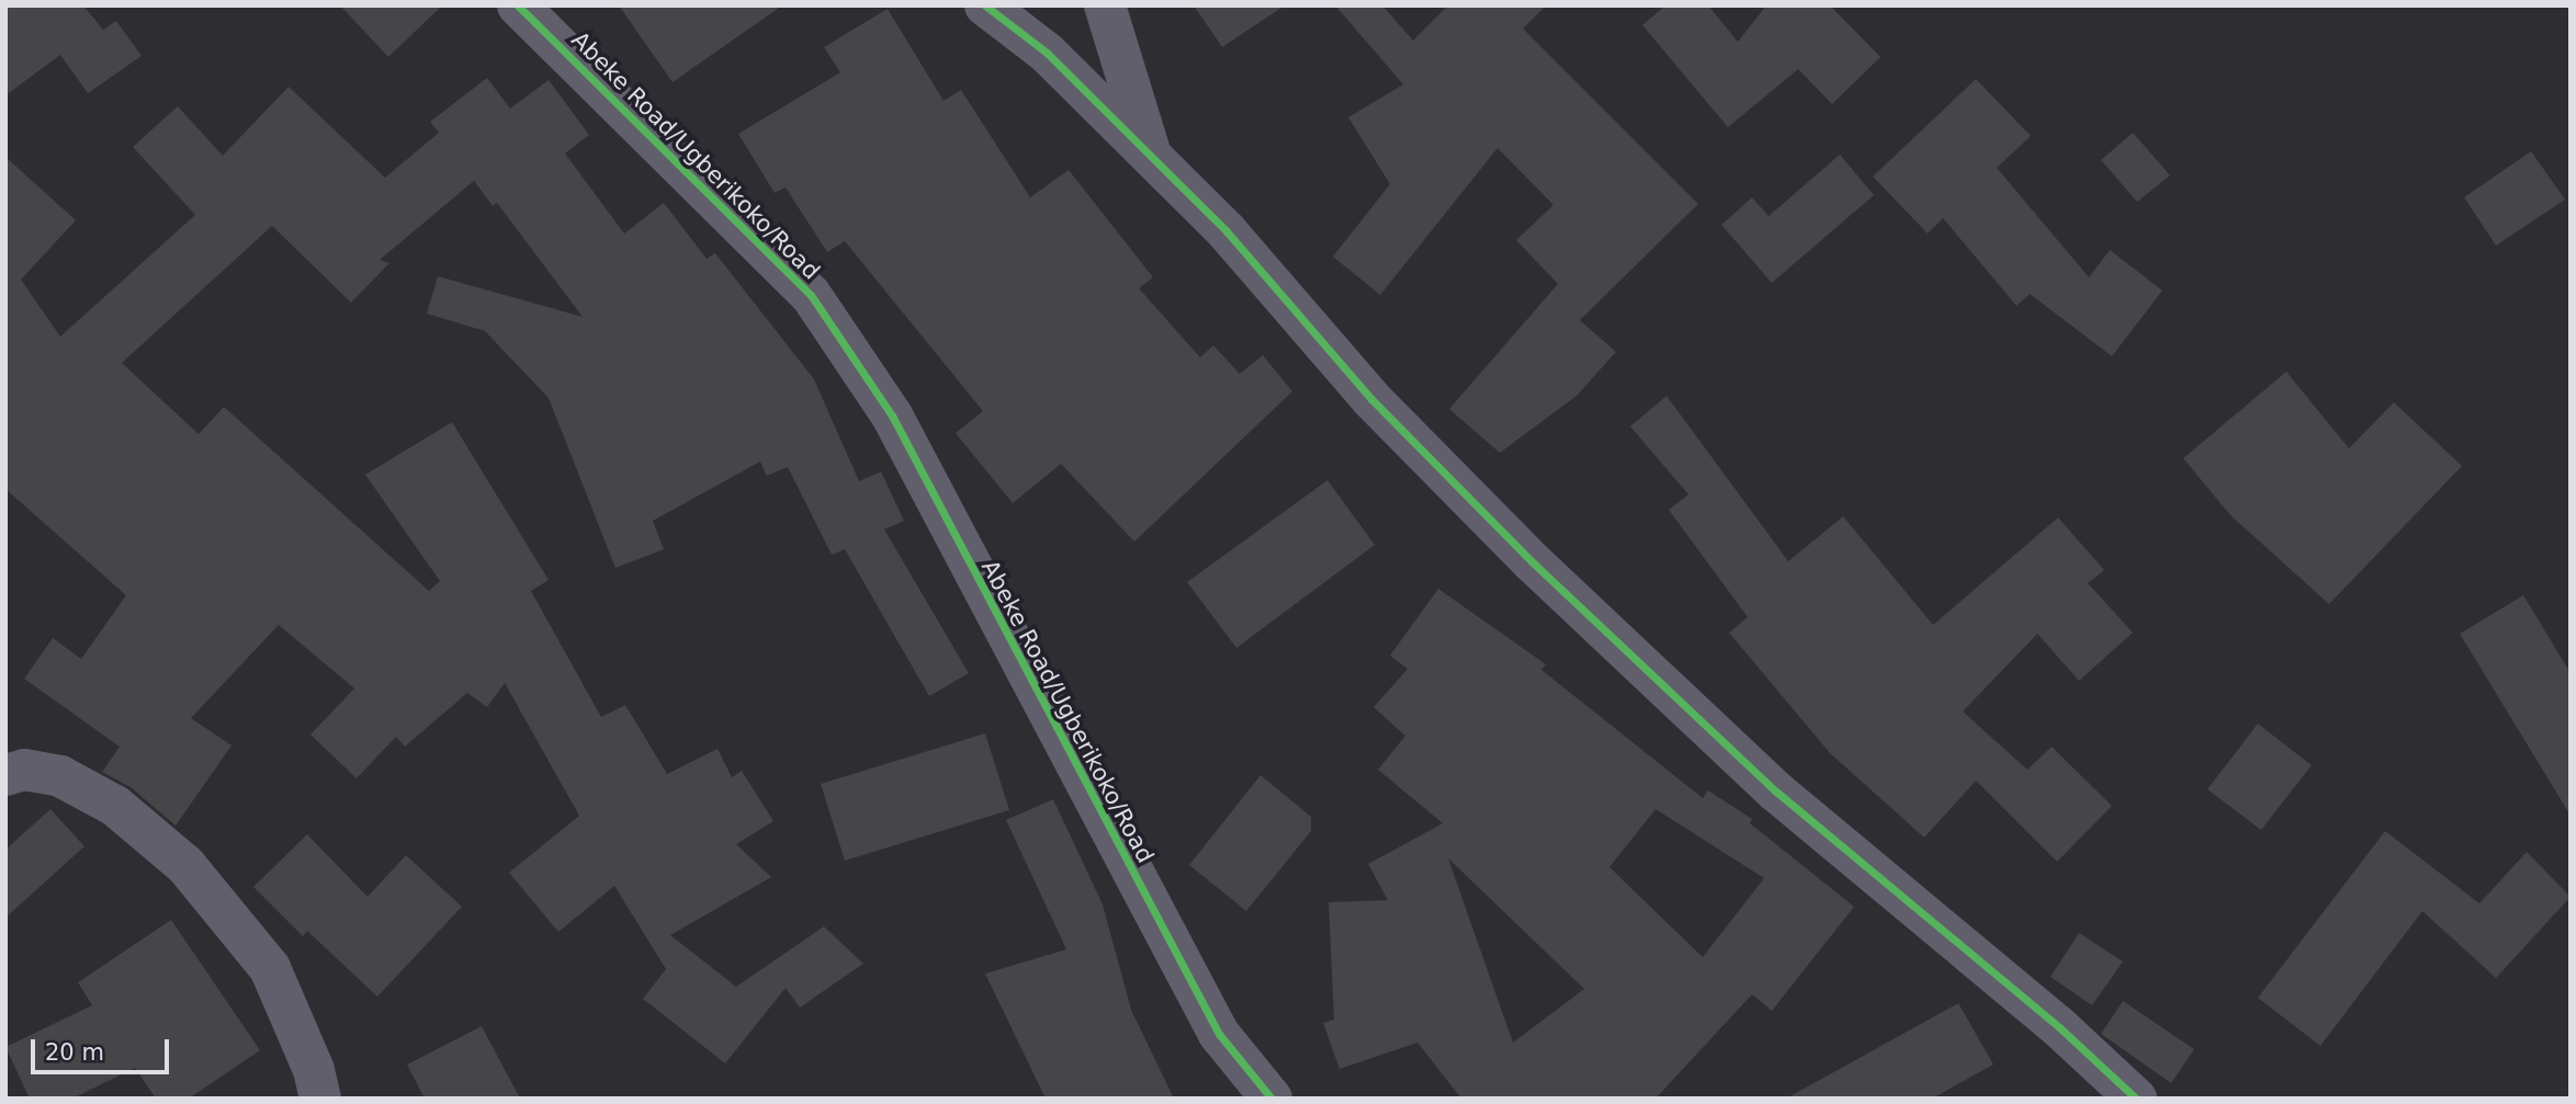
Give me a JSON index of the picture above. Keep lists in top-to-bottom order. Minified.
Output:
{"streets":{"street":["Abeke Road/Ugberikoko/Road"]},"scale_bar":"20 m"}
